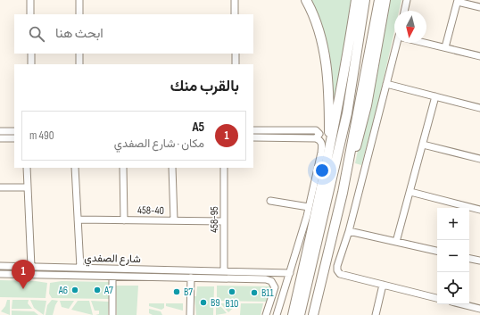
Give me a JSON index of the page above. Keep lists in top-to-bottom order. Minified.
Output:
{"streets":{"street":["458-40","458-95","شارع الصفدي"]},"crossings":[["458-40","458-95"],["458-95","شارع الصفدي"]],"places":["A6","A7","B7","B10","B11","B9"],"north":"bottom","page":{"search":"ابحث هنا","heading":"بالقرب منك","list":[{"mark":"1","name":"A5","note":"مكان · شارع الصفدي","value":"490 m"}],"map_buttons":["+","−"],"pins":"1"}}
